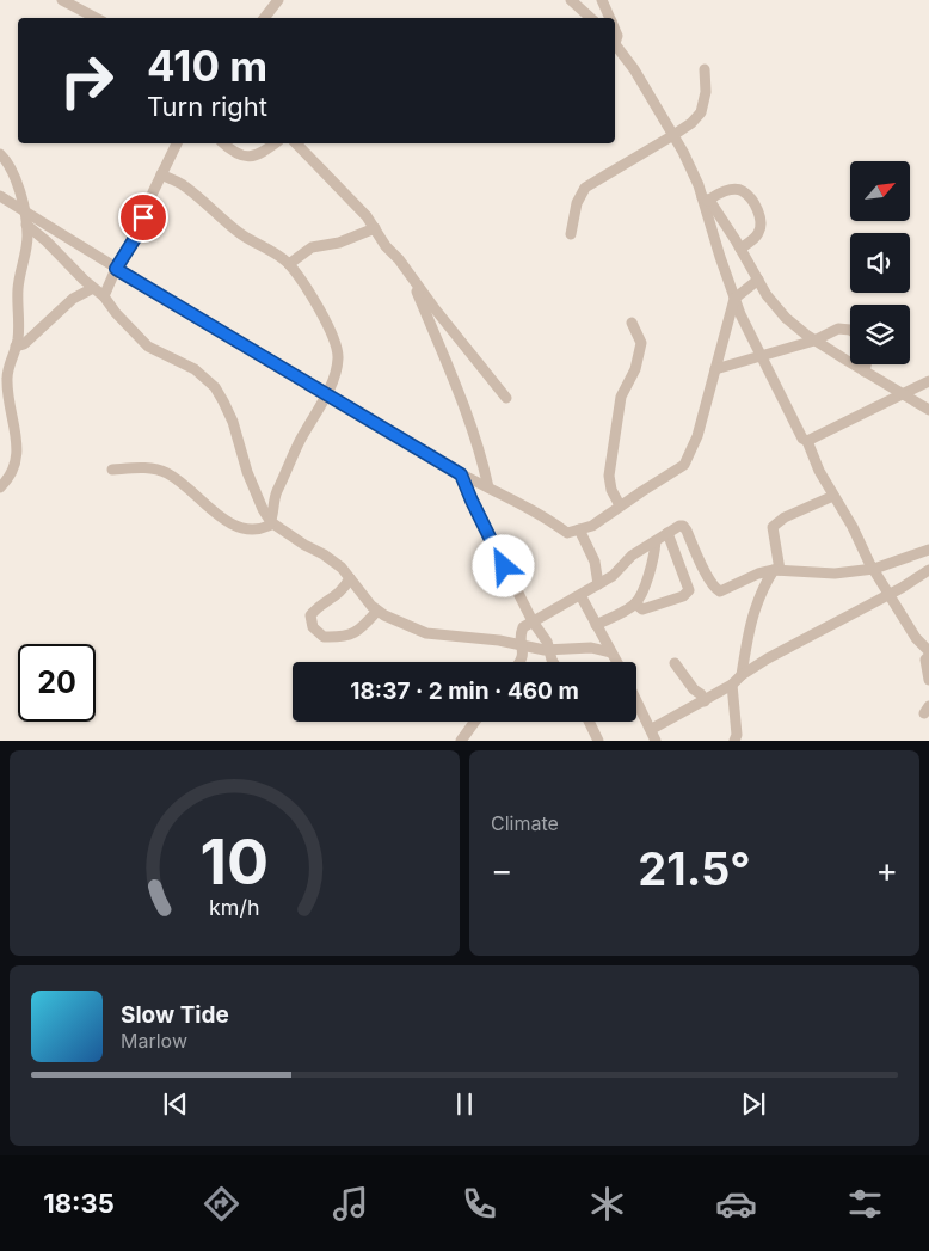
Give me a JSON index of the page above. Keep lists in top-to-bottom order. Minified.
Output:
{"north":"top right","page":{"turn":["410 m","Turn right"],"limit":"20","trip":"18:37 · 2 min · 460 m","tile":"Climate","heat":["−","21.5°","+"],"song":["Slow Tide","Marlow"],"tabs":"18:35","gauge":["10","km/h"]}}
